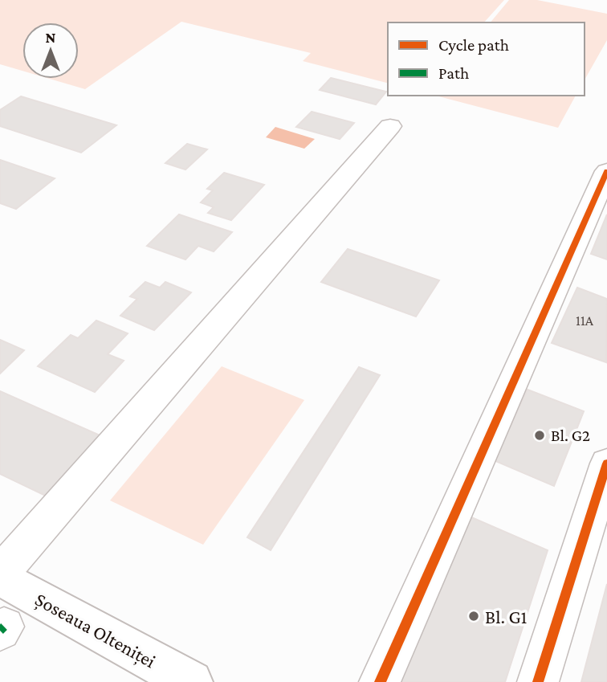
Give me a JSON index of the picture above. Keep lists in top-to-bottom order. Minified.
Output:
{"streets":{"main road":["Șoseaua Olteniței"]},"places":["Bl. G2","Bl. G1"],"house_numbers":["11A"],"legend":["Cycle path","Path"],"north":"top"}
